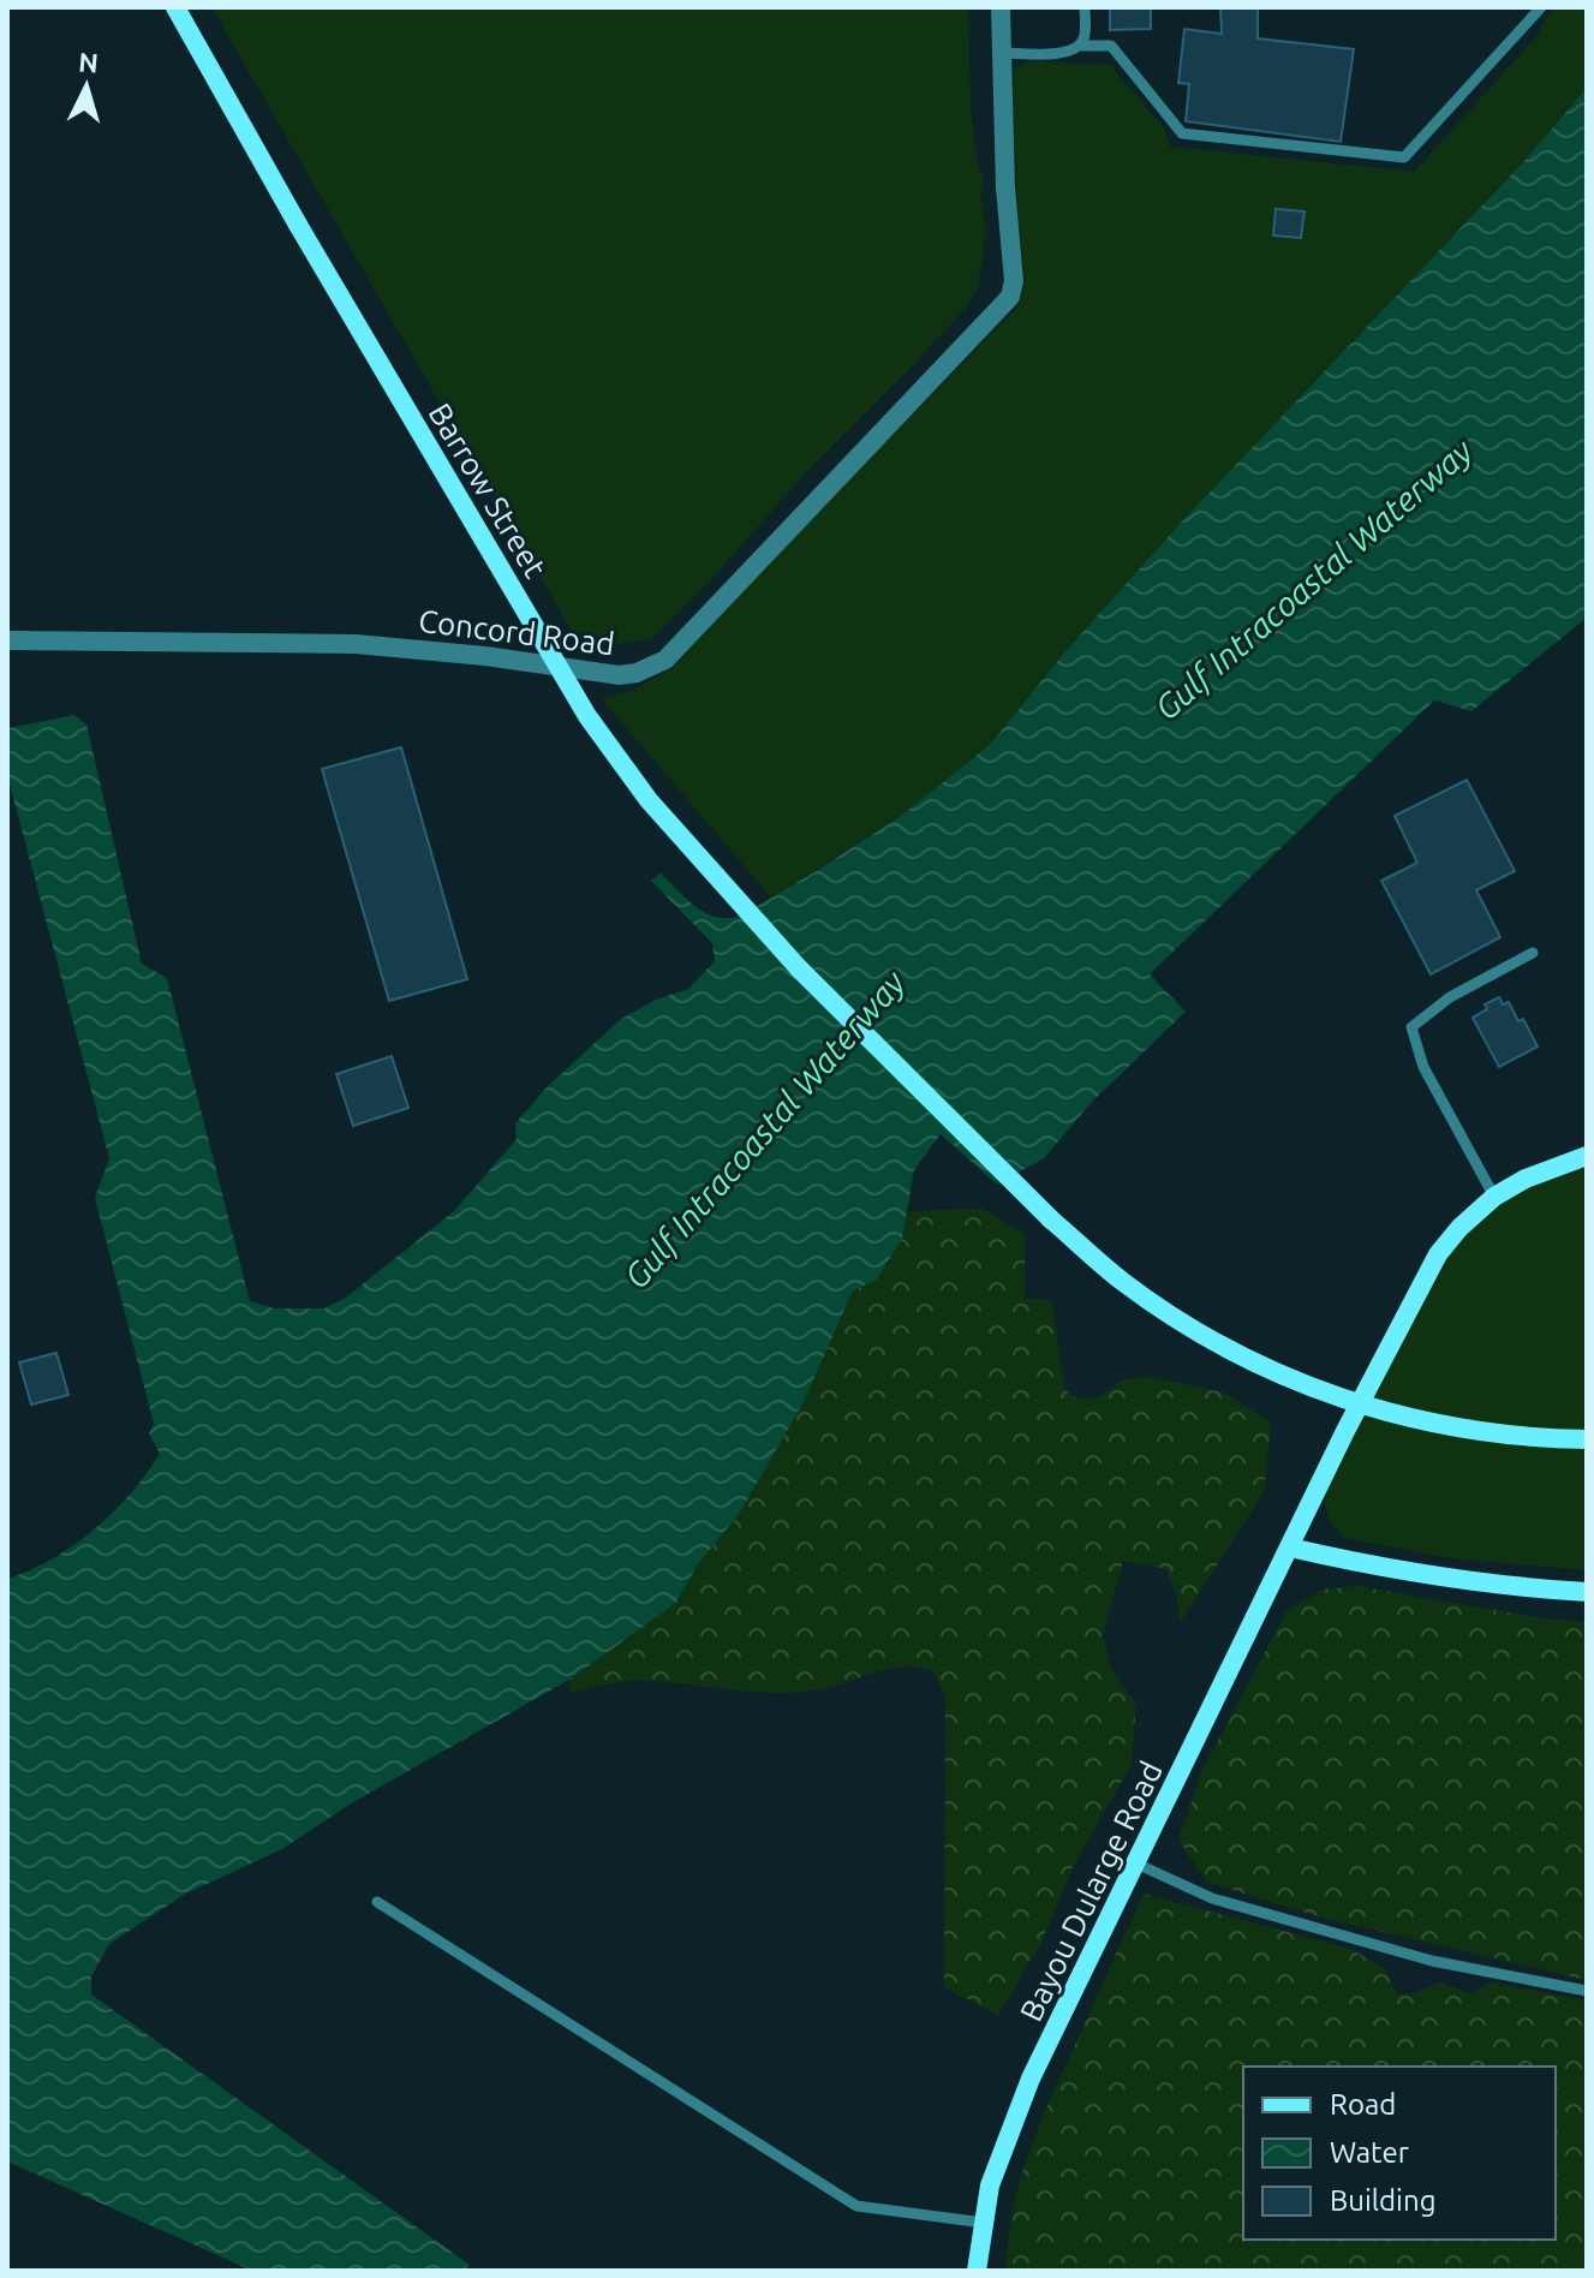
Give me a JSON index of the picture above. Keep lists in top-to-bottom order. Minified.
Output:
{"streets":{"main road":["Barrow Street","Bayou Dularge Road"],"street":["Concord Road"]},"water":["Gulf Intracoastal Waterway"],"legend":["Road","Water","Building"],"north":"top"}
